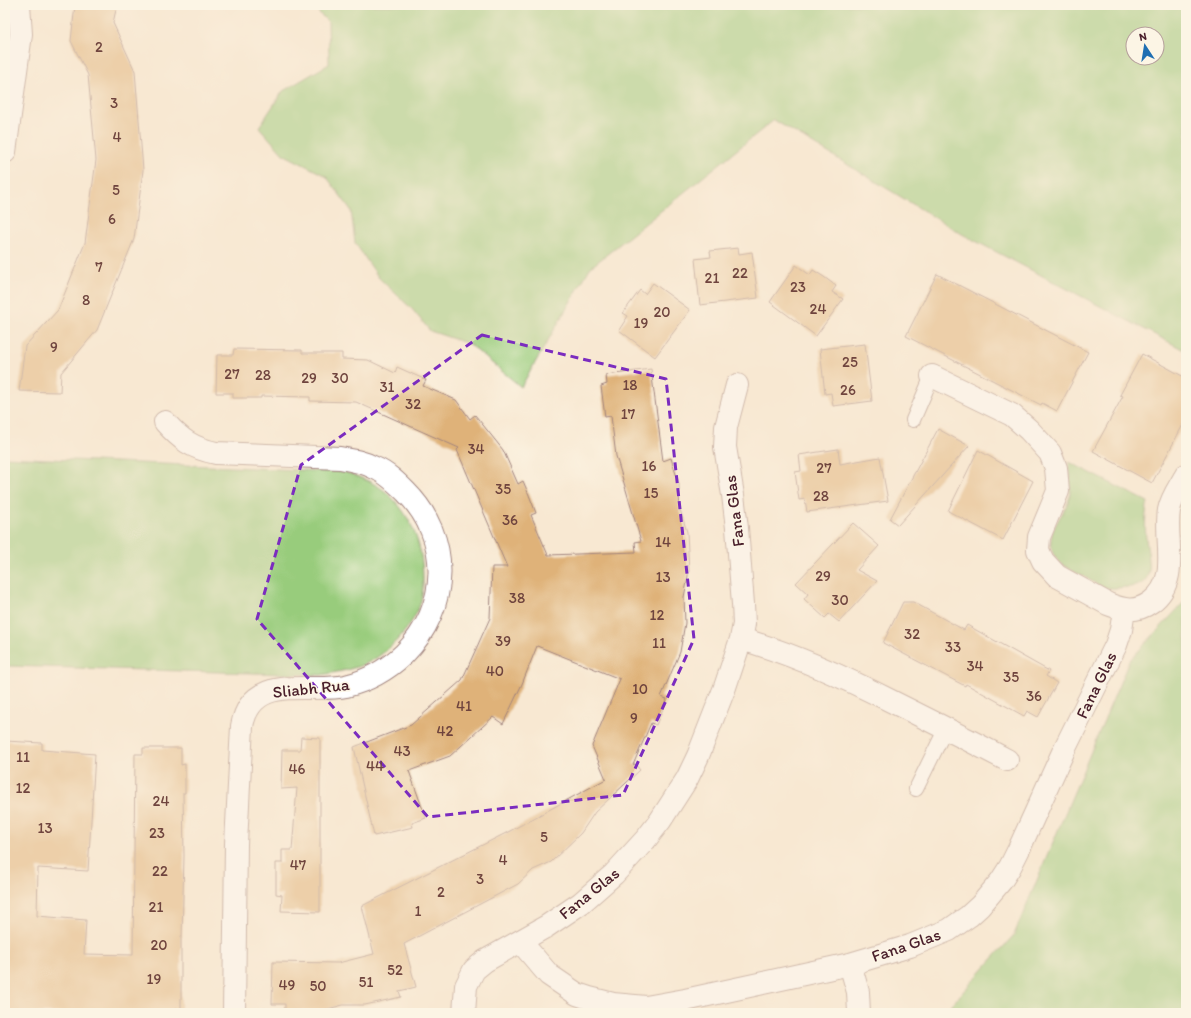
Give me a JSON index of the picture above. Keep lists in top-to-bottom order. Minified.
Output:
{"streets":{"street":["Fana Glas","Sliabh Rua"]},"house_numbers":["2","3","4","5","6","7","22","21","23","8","24","20","19","9","25","27","28","29","30","18","31","26","32","17","34","16","27","35","15","28","36","14","29","13","38","30","12","32","39","11","33","34","40","35","10","36","41","9","42","43","11","44","46","12","24","13","23","5","4","47","22","3","2","21","1","20","52","19","51","49","50"],"north":"top"}
